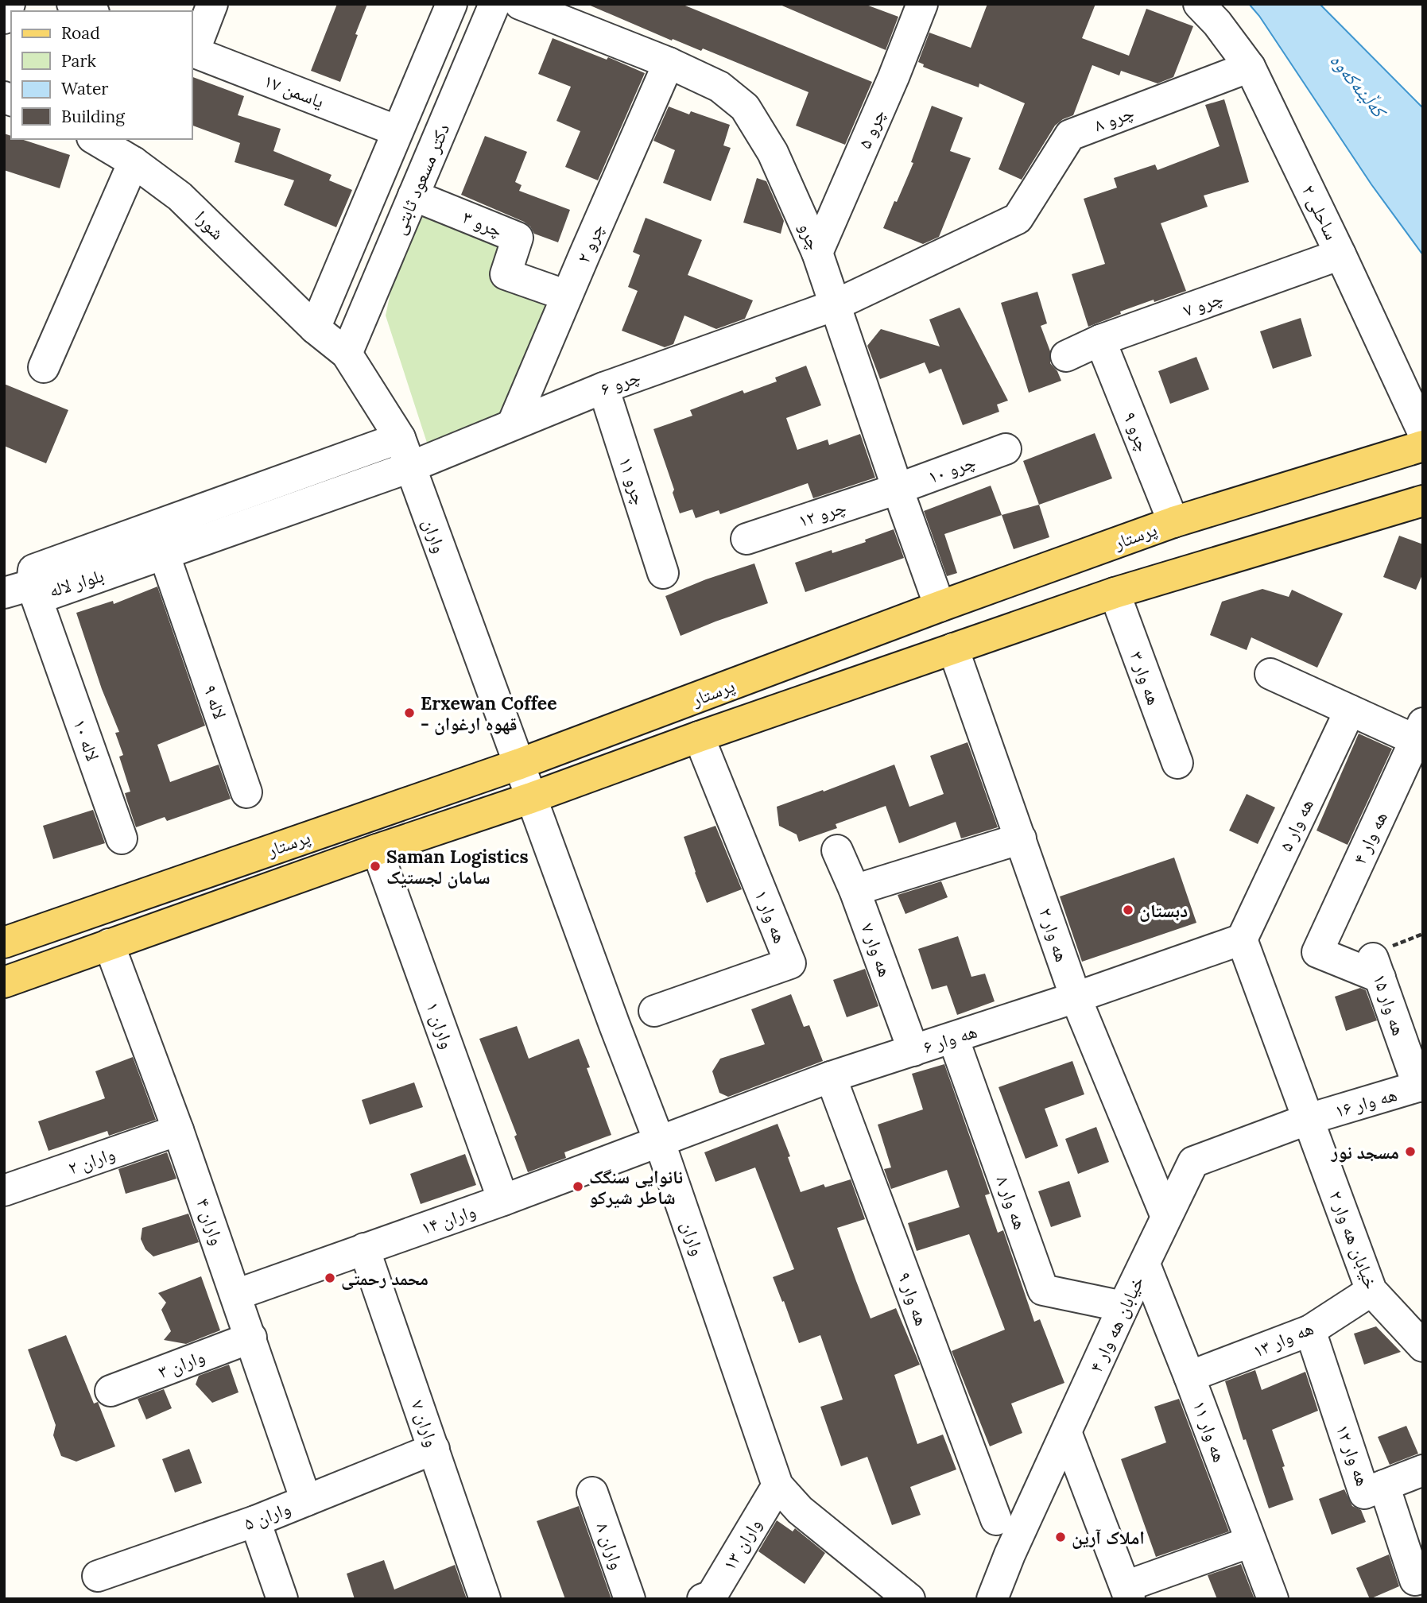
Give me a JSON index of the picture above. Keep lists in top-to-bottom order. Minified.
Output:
{"streets":{"main road":["پرستار"],"street":["یاسمن ۱۷","چرو ۸","چرو ۵","دکتر مسعود ثابتی","ساحلی ۲","چرو ۳","شورا","چرو","چرو ۲","چرو ۷","چرو ۶","چرو ۹","چرو ۱۰","چرو ۱۱","چرو ۱۲","واران","بلوار لاله","هه وار ۳","لاله ۹","لاله ۱۰","هه وار ۵","هه وار ۴","هه وار ۱","هه وار ۲","هه وار ۷","هه وار ۱۵","واران ۱","هه وار ۶","هه وار ۱۶","واران ۲","هه وار ۸","واران ۱۴","واران ۴","خیابان هه وار ۲","هه وار ۹","خیابان هه وار ۴","هه وار ۱۳","واران ۳","واران ۷","هه وار ۱۱","هه وار ۱۲","واران ۵","واران ۱۳","واران ۸"]},"crossings":[["چرو ۸","ساحلی ۲"],["چرو ۸","چرو ۶"],["چرو ۵","چرو"],["دکتر مسعود ثابتی","چرو ۳"],["دکتر مسعود ثابتی","واران"],["ساحلی ۲","چرو ۷"],["چرو ۳","چرو ۲"],["شورا","واران"],["چرو","چرو ۲"],["چرو","چرو ۶"],["چرو","چرو ۱۰"],["چرو","چرو ۱۲"],["چرو","پرستار"],["چرو ۲","چرو ۶"],["چرو ۷","چرو ۹"],["چرو ۶","چرو ۱۱"],["چرو ۶","واران"],["چرو ۶","بلوار لاله"],["چرو ۹","پرستار"],["چرو ۱۰","چرو ۱۲"],["واران","پرستار"],["واران","بلوار لاله"],["واران","هه وار ۶"],["واران","واران ۱۴"],["واران","واران ۱۳"],["پرستار","هه وار ۳"],["پرستار","هه وار ۱"],["پرستار","هه وار ۲"],["پرستار","واران ۱"],["پرستار","واران ۴"],["بلوار لاله","لاله ۹"],["بلوار لاله","لاله ۱۰"],["هه وار ۵","هه وار ۶"],["هه وار ۵","خیابان هه وار ۲"],["هه وار ۴","هه وار ۱۵"],["هه وار ۲","هه وار ۶"],["هه وار ۲","خیابان هه وار ۴"],["هه وار ۷","هه وار ۶"],["هه وار ۱۵","هه وار ۱۶"],["واران ۱","واران ۱۴"],["هه وار ۶","هه وار ۸"],["هه وار ۶","واران ۱۴"],["هه وار ۶","خیابان هه وار ۲"],["هه وار ۶","هه وار ۹"],["هه وار ۱۶","خیابان هه وار ۲"],["هه وار ۱۶","خیابان هه وار ۴"],["واران ۲","واران ۴"],["هه وار ۸","خیابان هه وار ۴"],["واران ۱۴","واران ۴"],["واران ۱۴","واران ۷"],["واران ۴","واران ۳"],["واران ۴","واران ۵"],["خیابان هه وار ۲","خیابان هه وار ۴"],["خیابان هه وار ۲","هه وار ۱۳"],["خیابان هه وار ۴","هه وار ۱۱"],["هه وار ۱۳","هه وار ۱۱"],["هه وار ۱۳","هه وار ۱۲"],["واران ۷","واران ۵"]],"water":["کەڵینەکەوە"],"places":["Erxewan Coffee - قهوه ارغوان","Saman Logistics سامان لجستیک","دبستان","مسجد نور","نانوایی سنگک شاطر شیرکو","محمد رحمتی","املاک آرین"],"legend":["Road","Park","Water","Building"]}
